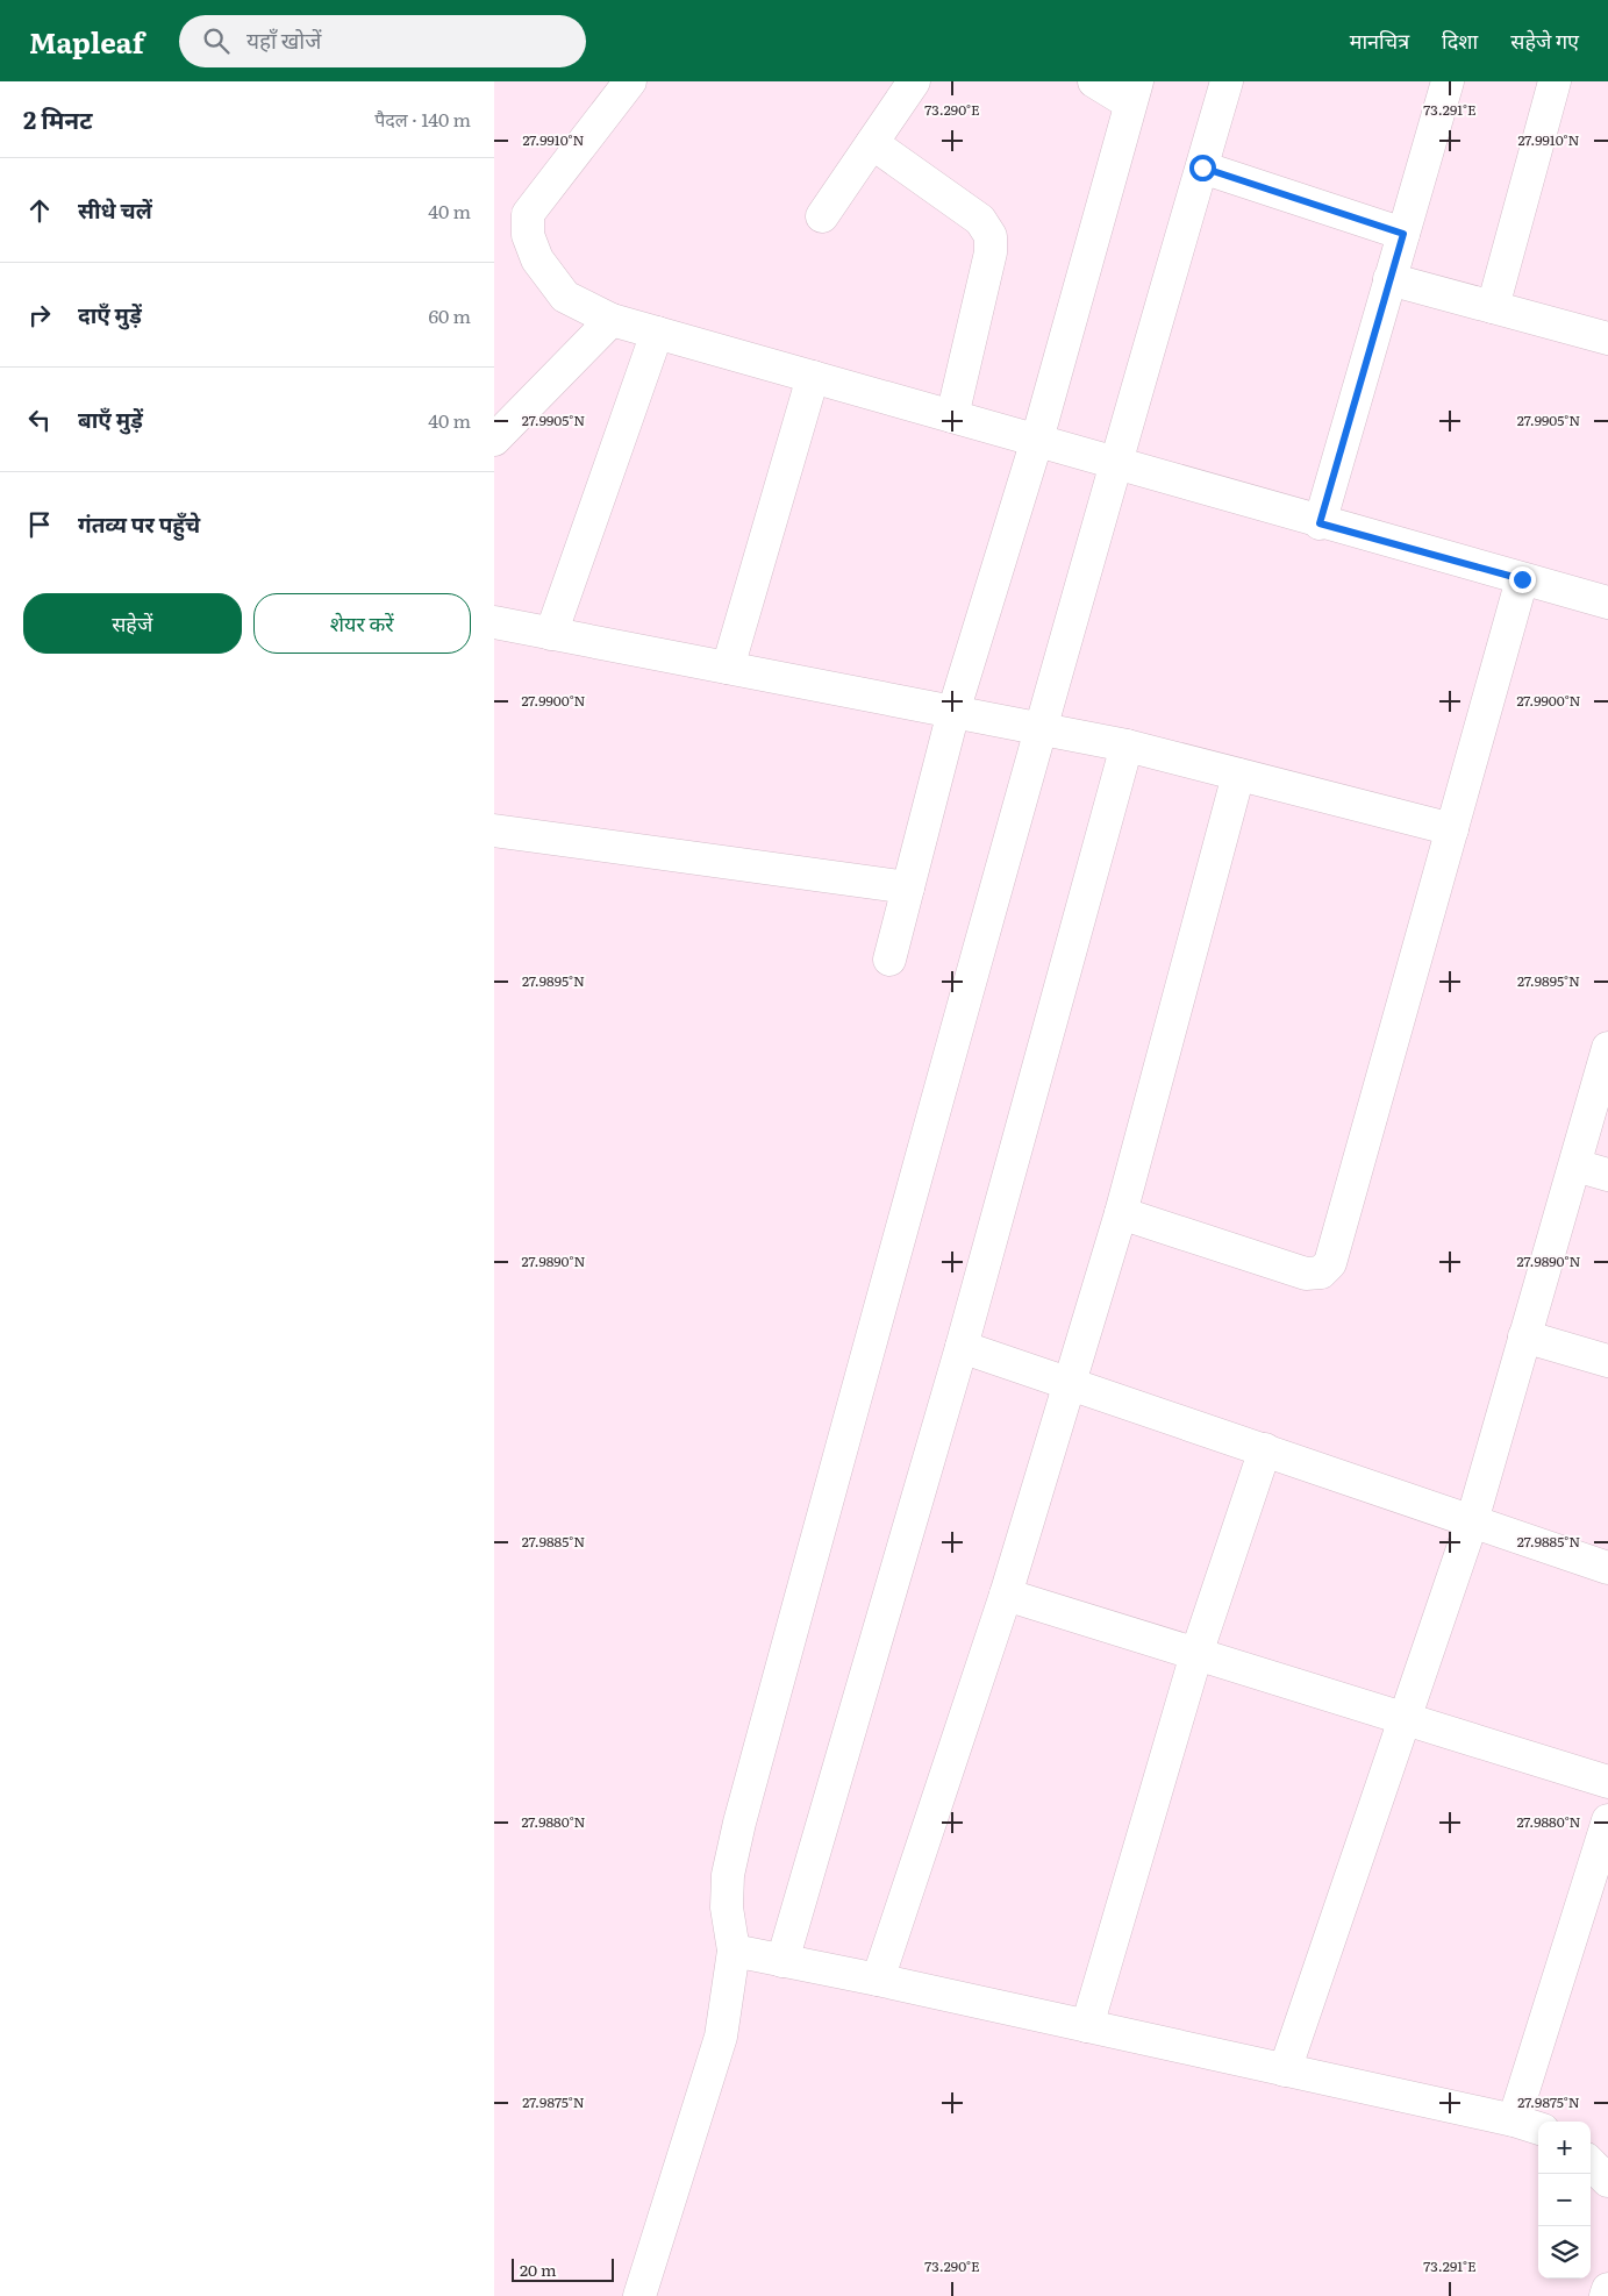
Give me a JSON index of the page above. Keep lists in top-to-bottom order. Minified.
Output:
{"scale_bar":"20 m","page":{"header":"Mapleaf","search":"यहाँ खोजें","nav":["मानचित्र","दिशा","सहेजे गए"],"heading":["2 मिनट","पैदल · 140 m"],"list":[["सीधे चलें","40 m"],["दाएँ मुड़ें","60 m"],["बाएँ मुड़ें","40 m"],"गंतव्य पर पहुँचे"],"buttons":["सहेजें","शेयर करें"],"map_buttons":["+","−"],"scale":"20 m"},"coordinates":["73.290°E","73.291°E","27.9910°N","27.9905°N","27.9900°N","27.9895°N","27.9890°N","27.9885°N","27.9880°N","27.9875°N"]}
